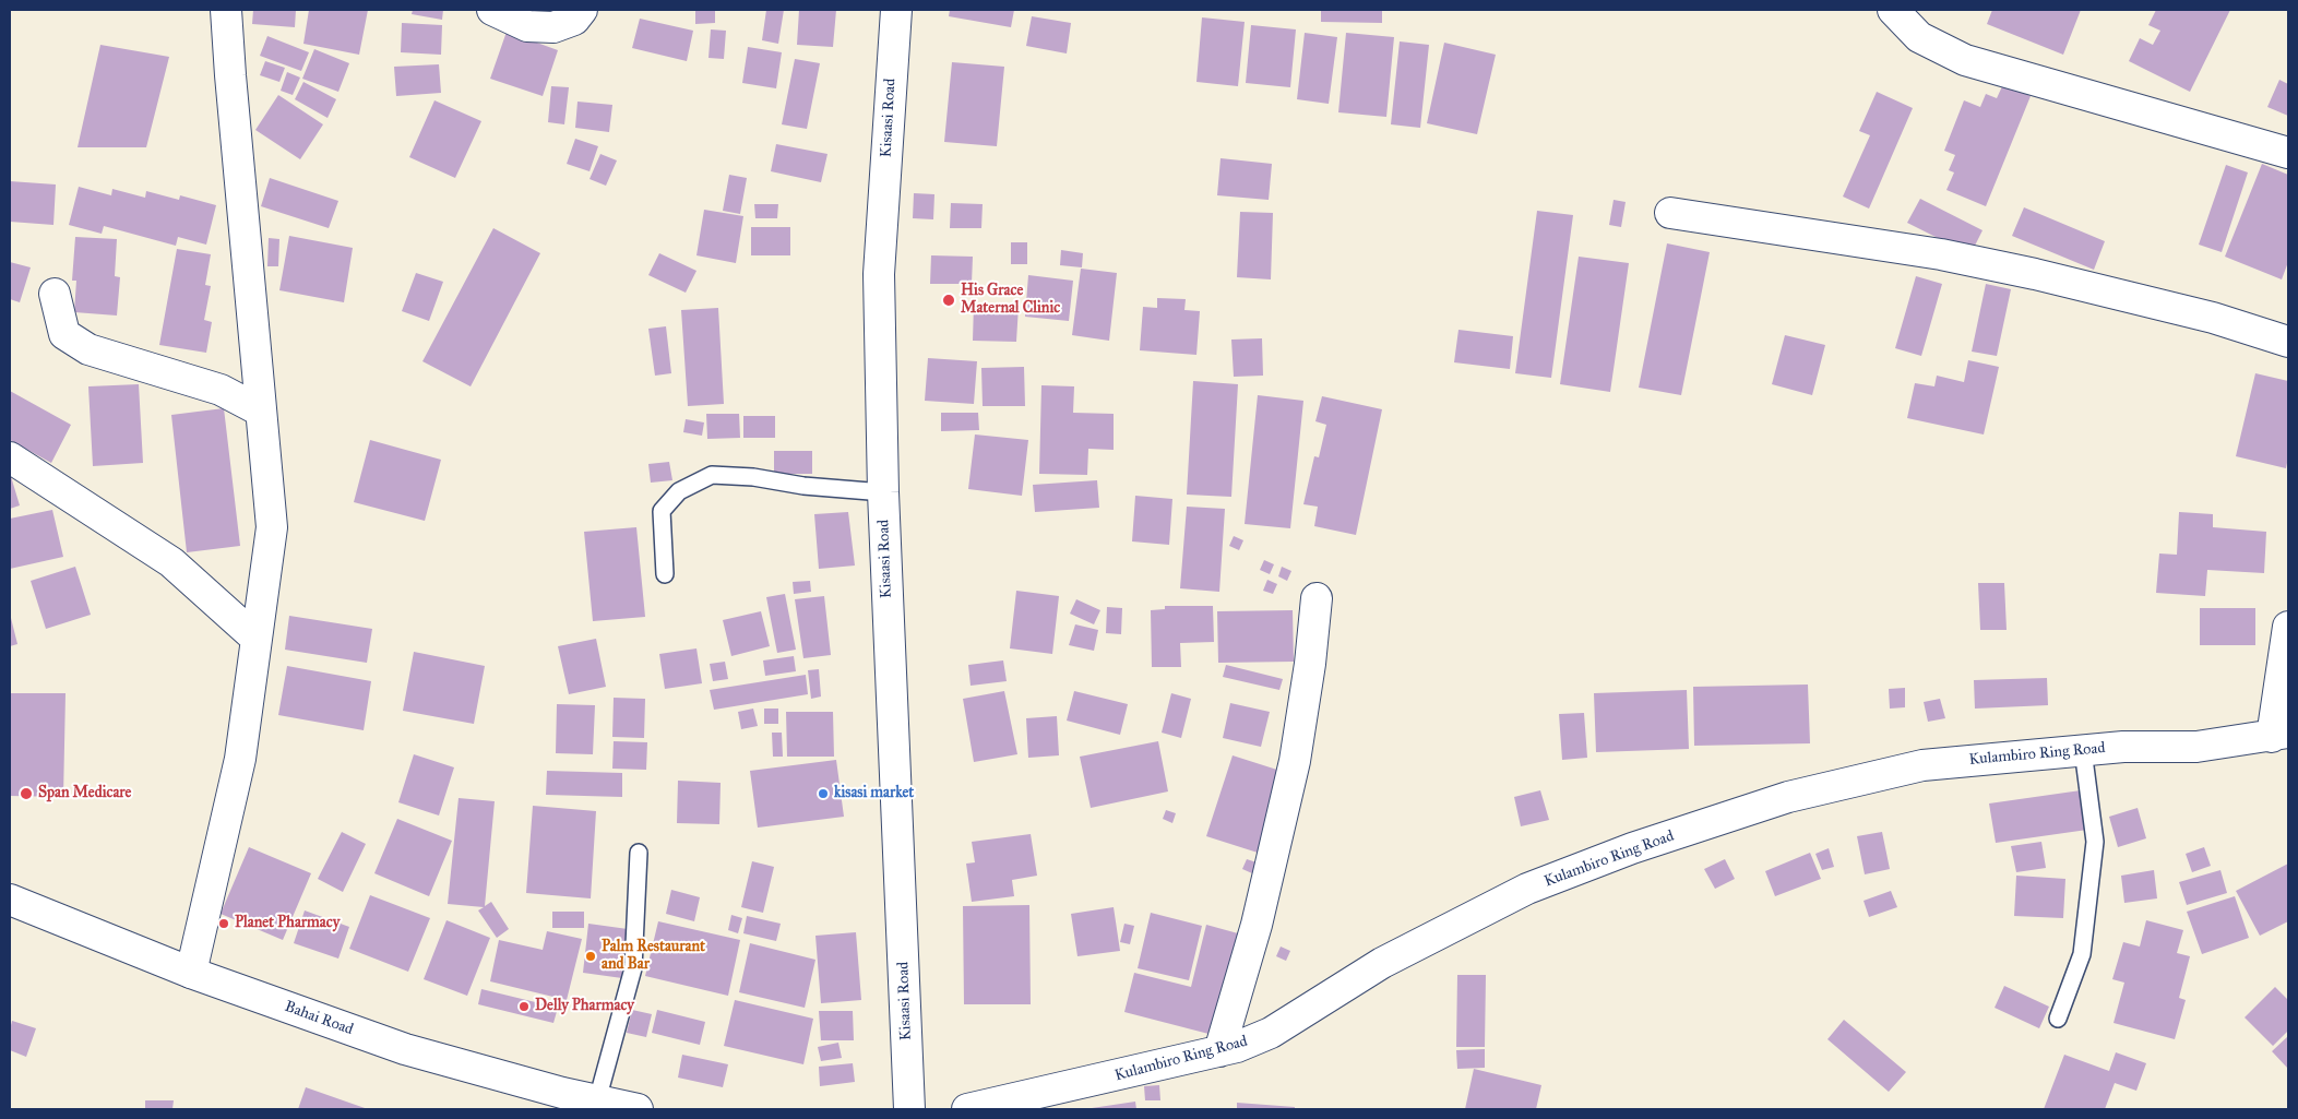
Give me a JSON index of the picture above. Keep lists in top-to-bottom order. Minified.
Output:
{"streets":{"street":["Kisaasi Road","Kulambiro Ring Road","Bahai Road"]},"places":["His Grace Maternal Clinic","Span Medicare","kisasi market","Planet Pharmacy","Palm Restaurant and Bar","Delly Pharmacy"]}
